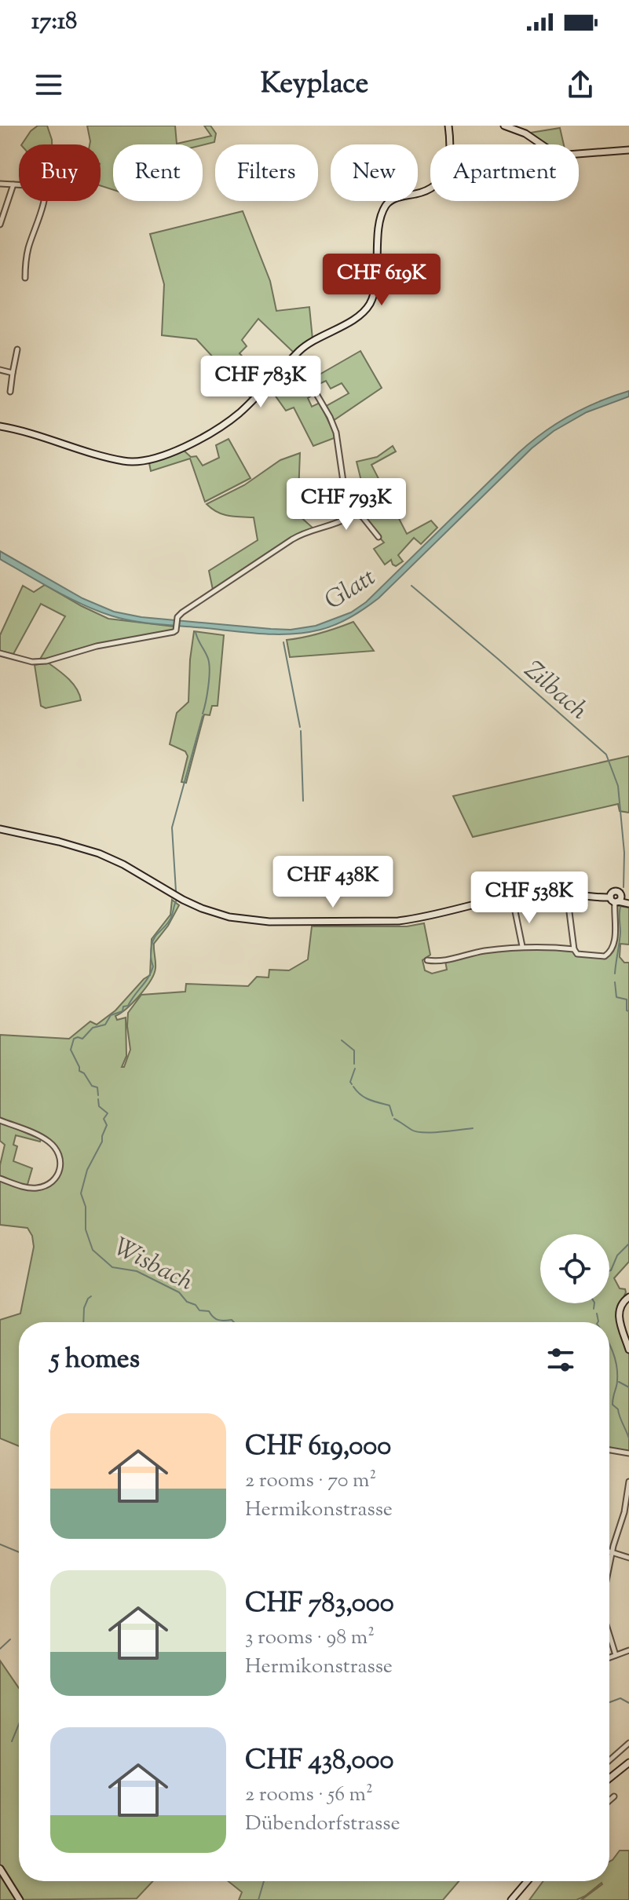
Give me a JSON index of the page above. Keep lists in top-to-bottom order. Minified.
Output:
{"water":["Glatt","Zilbach","Wisbach"],"page":{"status":"17:18","header":"Keyplace","chip":["Buy","Rent","Filters","New","Apartment"],"price":["CHF 619K","CHF 783K","CHF 793K","CHF 438K","CHF 538K"],"heading":"5 homes","list":[{"name":"CHF 619,000","note":"2 rooms · 70 m² · Hermikonstrasse"},{"name":"CHF 783,000","note":"3 rooms · 98 m² · Hermikonstrasse"},{"name":"CHF 438,000","note":"2 rooms · 56 m² · Dübendorfstrasse"}]}}
